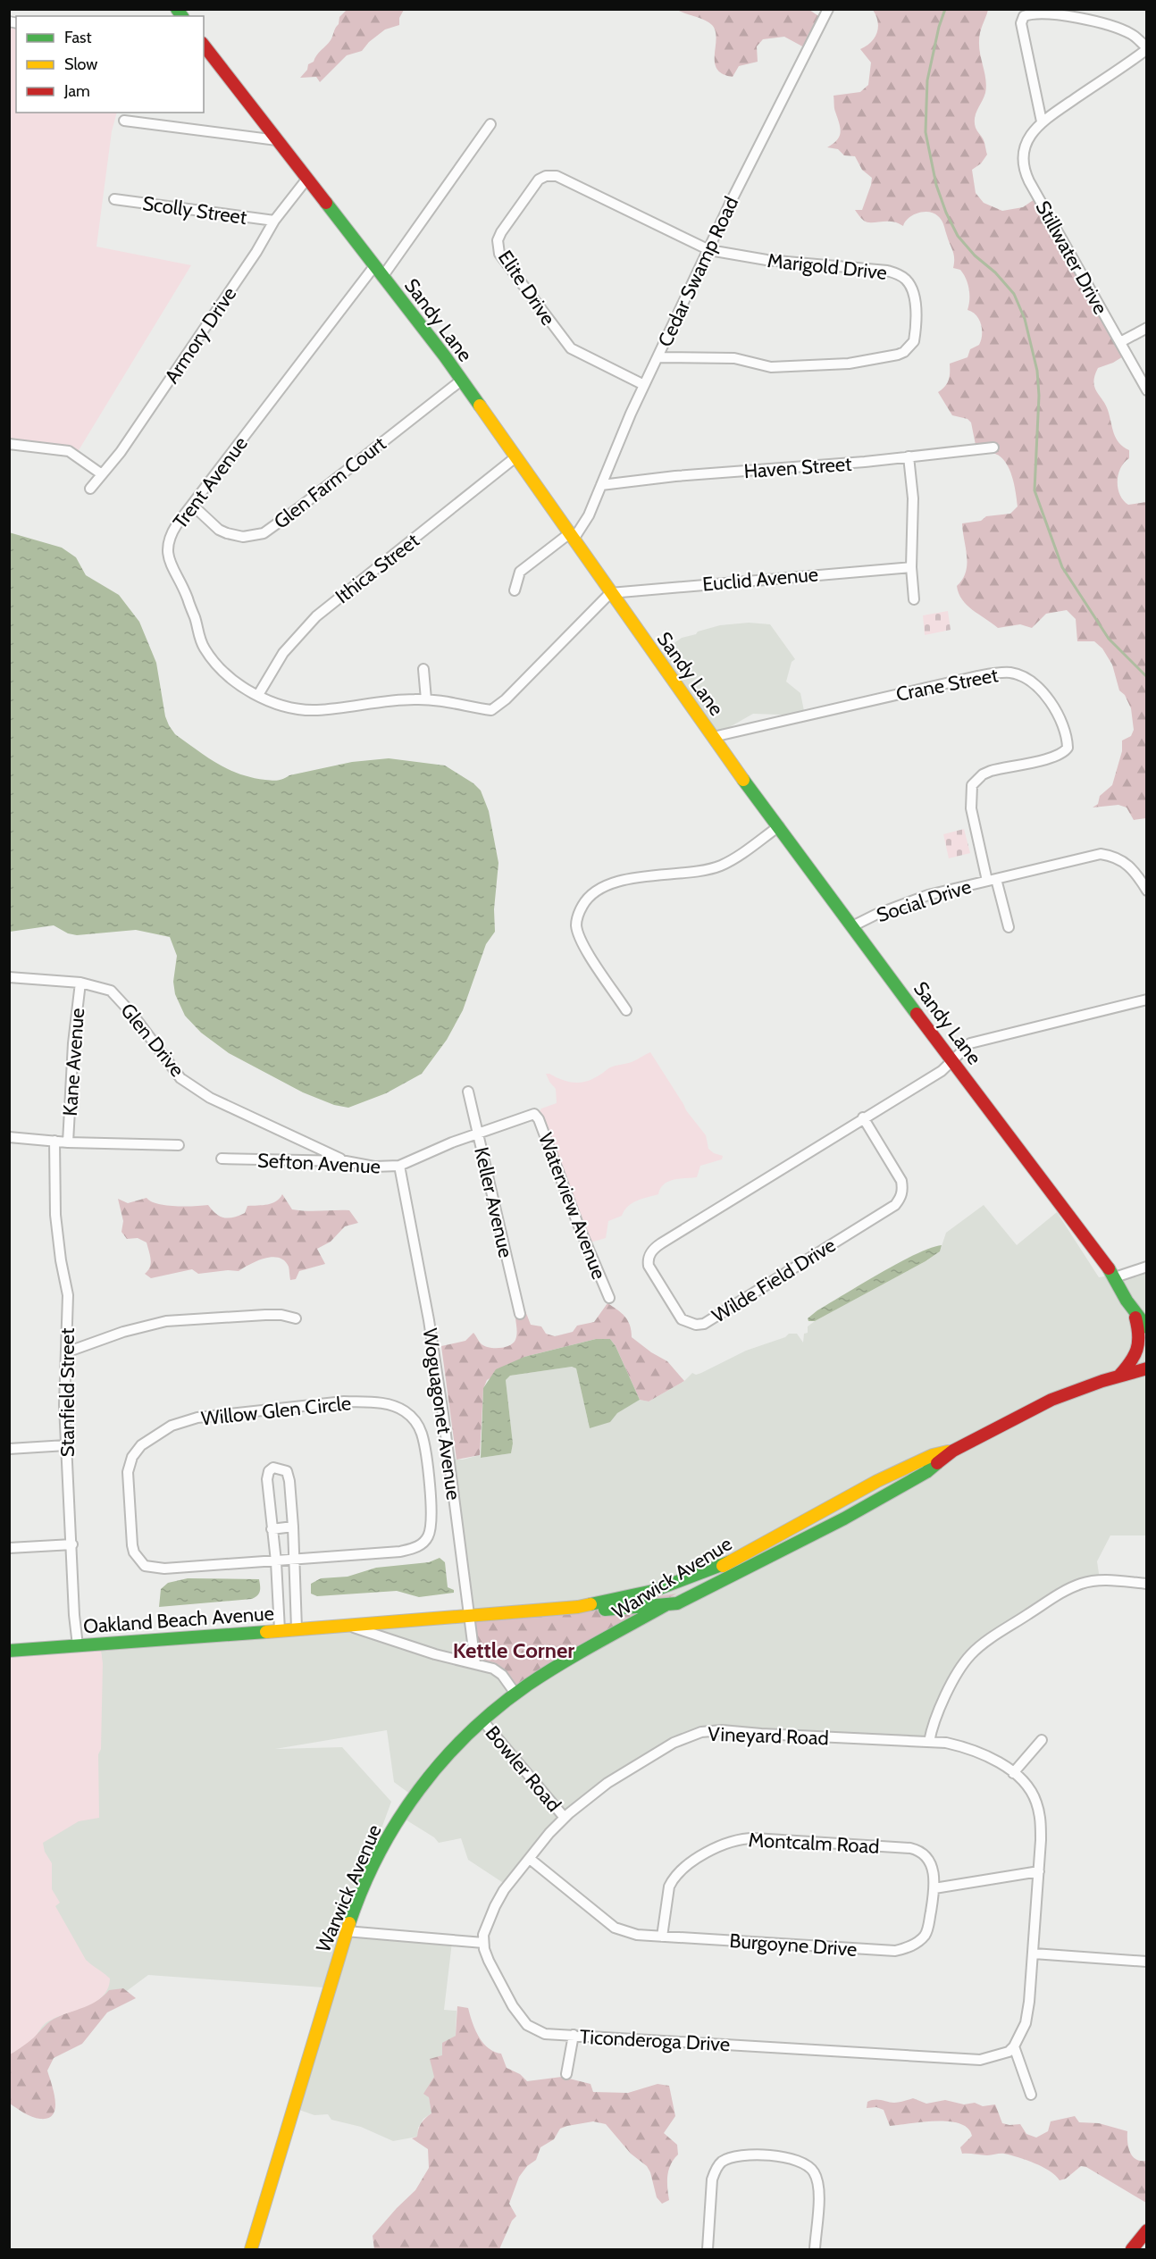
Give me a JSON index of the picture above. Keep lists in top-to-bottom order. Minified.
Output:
{"streets":{"main road":["Sandy Lane","Warwick Avenue","Oakland Beach Avenue"],"street":["Scolly Street","Stillwater Drive","Marigold Drive","Cedar Swamp Road","Elite Drive","Armory Drive","Haven Street","Trent Avenue","Glen Farm Court","Ithica Street","Euclid Avenue","Crane Street","Social Drive","Glen Drive","Kane Avenue","Sefton Avenue","Keller Avenue","Waterview Avenue","Wilde Field Drive","Stanfield Street","Willow Glen Circle","Woguagonet Avenue","Vineyard Road","Bowler Road","Montcalm Road","Burgoyne Drive","Ticonderoga Drive"]},"crossings":[["Scolly Street","Armory Drive"],["Marigold Drive","Cedar Swamp Road"],["Marigold Drive","Elite Drive"],["Cedar Swamp Road","Elite Drive"],["Cedar Swamp Road","Sandy Lane"],["Cedar Swamp Road","Haven Street"],["Sandy Lane","Armory Drive"],["Sandy Lane","Trent Avenue"],["Sandy Lane","Glen Farm Court"],["Sandy Lane","Ithica Street"],["Sandy Lane","Euclid Avenue"],["Sandy Lane","Crane Street"],["Sandy Lane","Social Drive"],["Sandy Lane","Wilde Field Drive"],["Trent Avenue","Glen Farm Court"],["Trent Avenue","Ithica Street"],["Trent Avenue","Euclid Avenue"],["Crane Street","Social Drive"],["Glen Drive","Kane Avenue"],["Glen Drive","Sefton Avenue"],["Sefton Avenue","Keller Avenue"],["Sefton Avenue","Waterview Avenue"],["Sefton Avenue","Woguagonet Avenue"],["Stanfield Street","Oakland Beach Avenue"],["Woguagonet Avenue","Oakland Beach Avenue"],["Warwick Avenue","Oakland Beach Avenue"],["Warwick Avenue","Bowler Road"],["Vineyard Road","Bowler Road"],["Vineyard Road","Burgoyne Drive"],["Vineyard Road","Ticonderoga Drive"],["Montcalm Road","Burgoyne Drive"]],"districts":["Kettle Corner"],"legend":["Fast","Slow","Jam"]}
